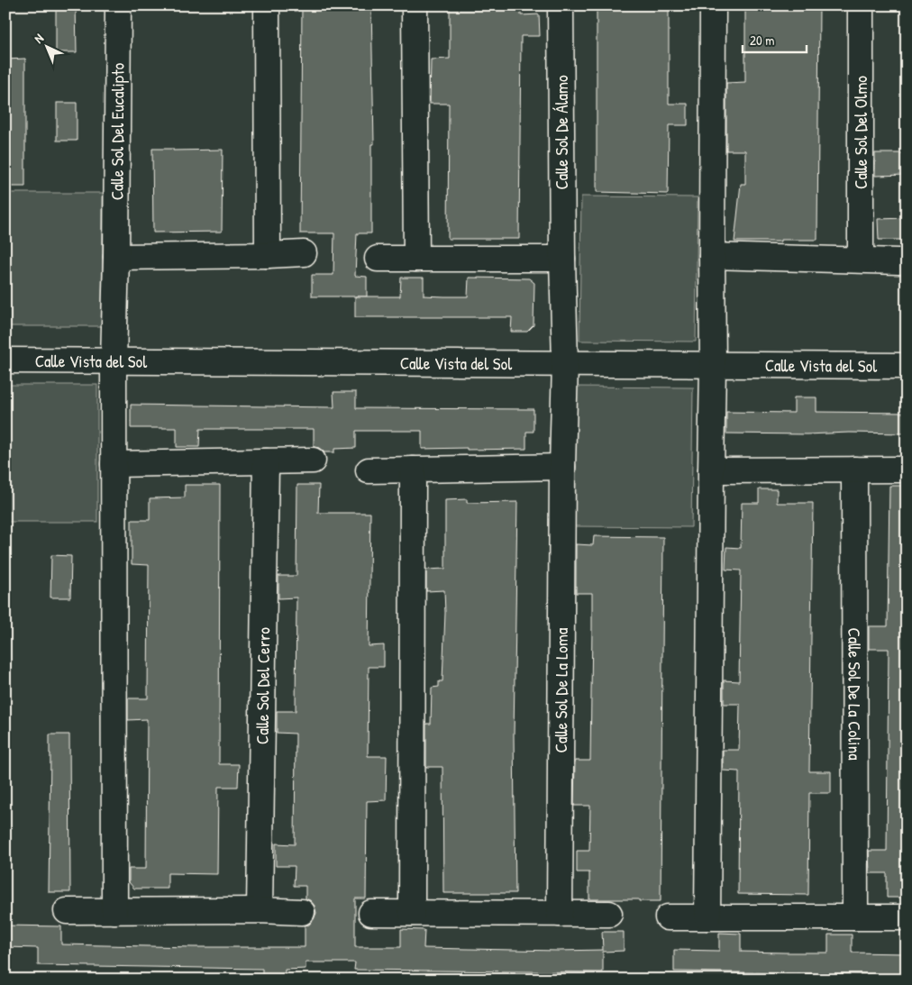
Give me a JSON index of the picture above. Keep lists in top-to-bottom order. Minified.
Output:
{"streets":{"street":["Calle Sol Del Eucalipto","Calle Sol De Álamo","Calle Sol Del Olmo","Calle Vista del Sol","Calle Sol Del Cerro","Calle Sol De La Loma","Calle Sol De La Colina"]},"crossings":[["Calle Sol Del Eucalipto","Calle Vista del Sol"],["Calle Sol De Álamo","Calle Vista del Sol"],["Calle Sol De Álamo","Calle Sol De La Loma"],["Calle Vista del Sol","Calle Sol De La Loma"]],"scale_bar":"20 m","north":"top left"}
